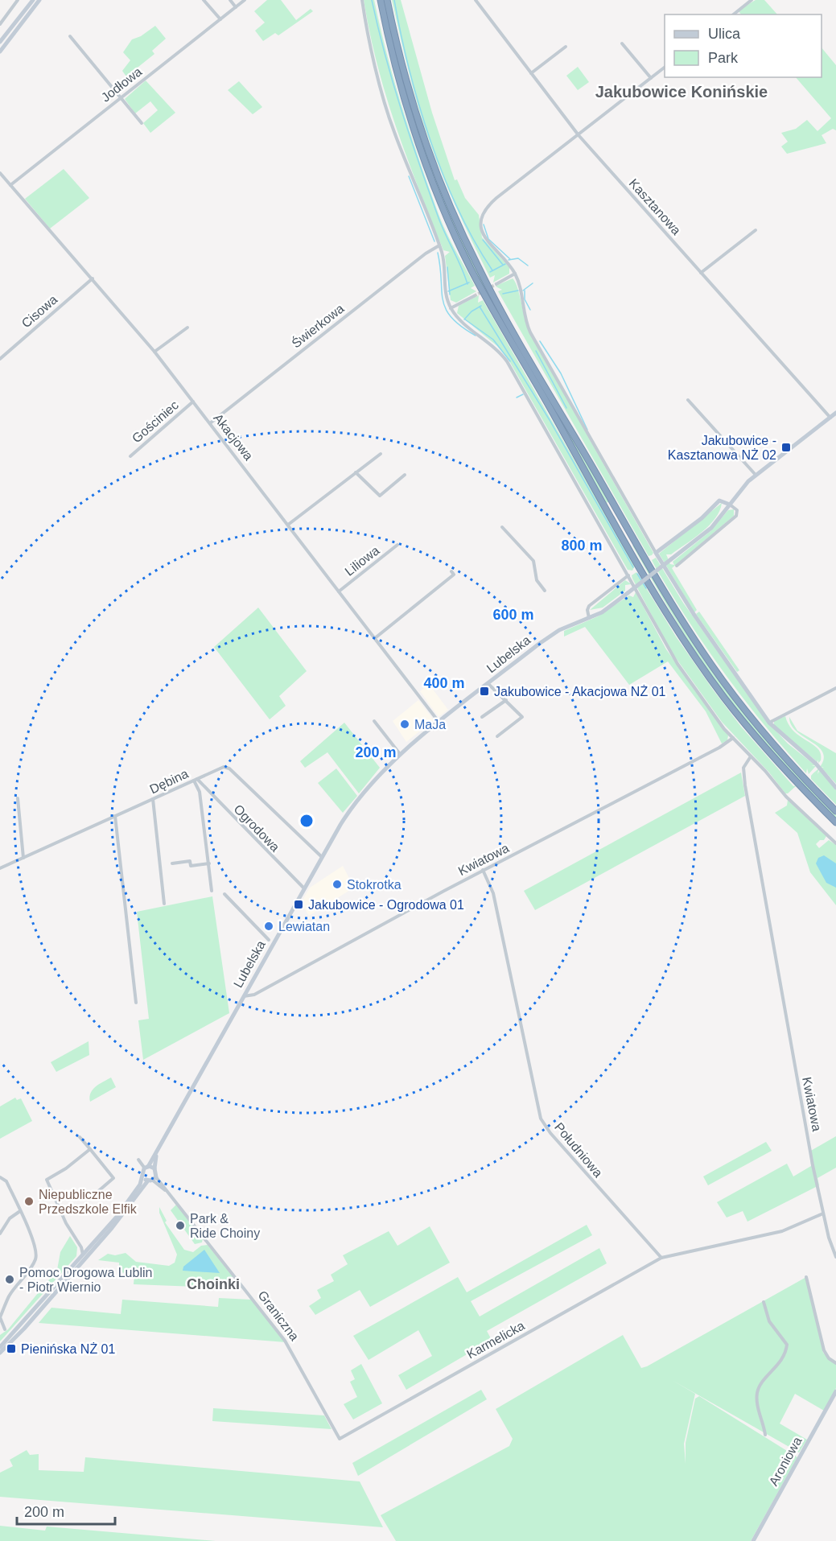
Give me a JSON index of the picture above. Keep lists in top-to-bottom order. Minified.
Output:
{"streets":{"street":["Jodłowa","Kasztanowa","Cisowa","Świerkowa","Gościniec","Akacjowa","Liliowa","Lubelska","Dębina","Ogrodowa","Kwiatowa","Południowa","Graniczna","Karmelicka","Aroniowa"]},"crossings":[["Jodłowa","Akacjowa"],["Kasztanowa","Lubelska"],["Cisowa","Akacjowa"],["Świerkowa","Akacjowa"],["Gościniec","Akacjowa"],["Akacjowa","Liliowa"],["Akacjowa","Lubelska"],["Lubelska","Dębina"],["Lubelska","Ogrodowa"],["Lubelska","Kwiatowa"],["Dębina","Ogrodowa"],["Kwiatowa","Południowa"],["Południowa","Karmelicka"],["Graniczna","Karmelicka"]],"districts":["Jakubowice Konińskie","Choinki"],"places":{"transit":["Jakubowice - Kasztanowa NŻ 02","Jakubowice - Akacjowa NŻ 01","Jakubowice - Ogrodowa 01","Pienińska NŻ 01"],"other":["MaJa","Stokrotka","Lewiatan","Niepubliczne Przedszkole Elfik","Park & Ride Choiny","Pomoc Drogowa Lublin - Piotr Wiernio"]},"legend":["Ulica","Park"],"scale_bar":"200 m","rings":["800 m","600 m","400 m","200 m"]}
